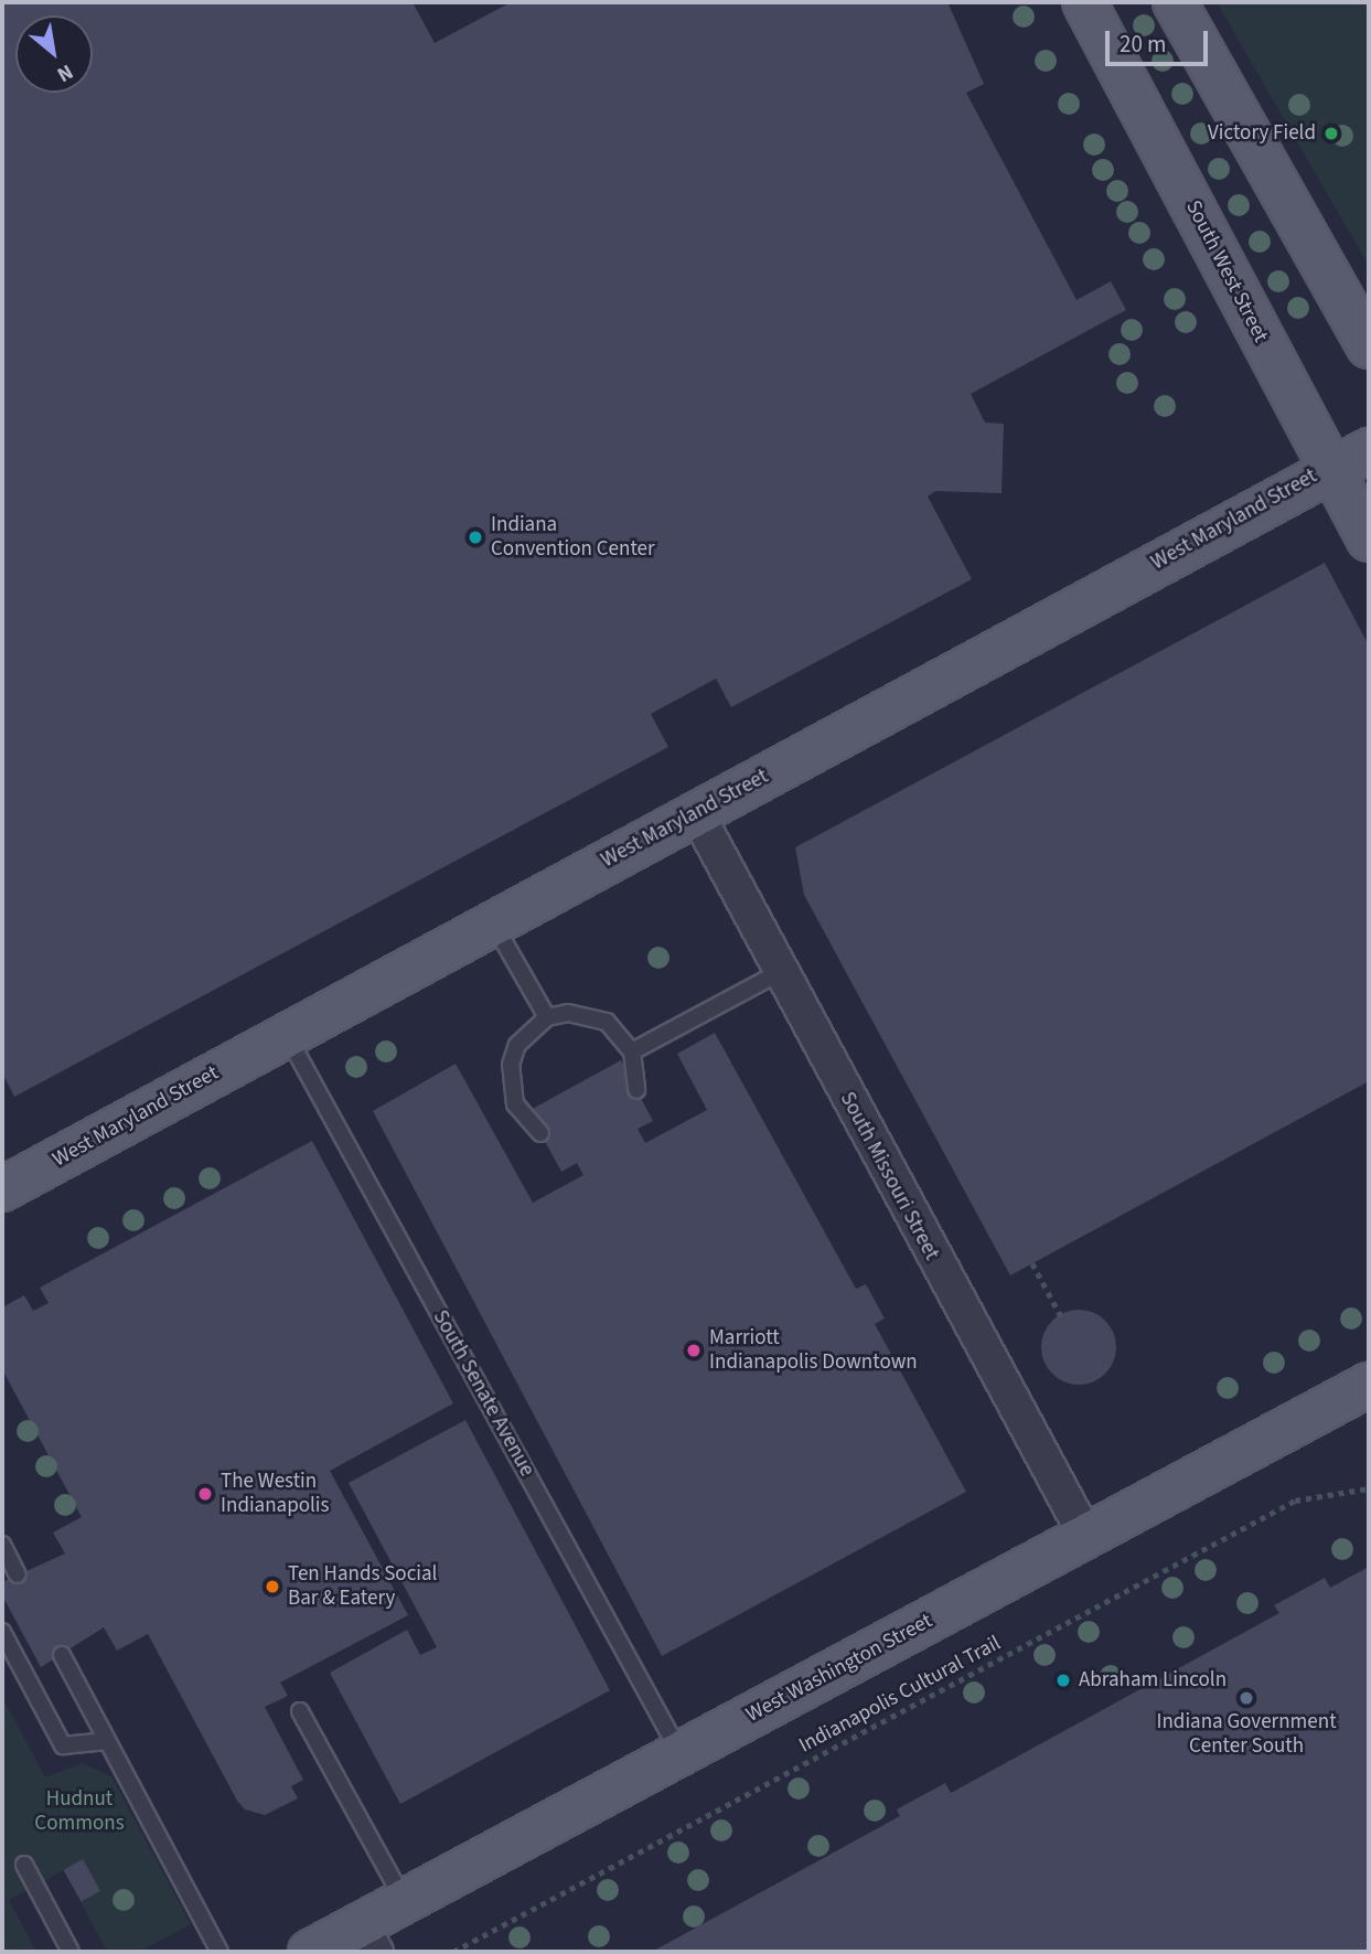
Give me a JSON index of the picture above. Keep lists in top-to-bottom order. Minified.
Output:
{"streets":{"main road":["South West Street","West Maryland Street","West Washington Street"],"street":["South Missouri Street"],"lane":["South Senate Avenue"],"path":["Indianapolis Cultural Trail"]},"crossings":[["South West Street","West Maryland Street"],["West Maryland Street","South Missouri Street"],["West Maryland Street","South Senate Avenue"],["South Missouri Street","West Washington Street"],["South Senate Avenue","West Washington Street"]],"parks":["Hudnut Commons"],"places":["Victory Field","Indiana Convention Center","Marriott Indianapolis Downtown","The Westin Indianapolis","Ten Hands Social Bar & Eatery","Abraham Lincoln","Indiana Government Center South"],"scale_bar":"20 m","north":"bottom right"}
